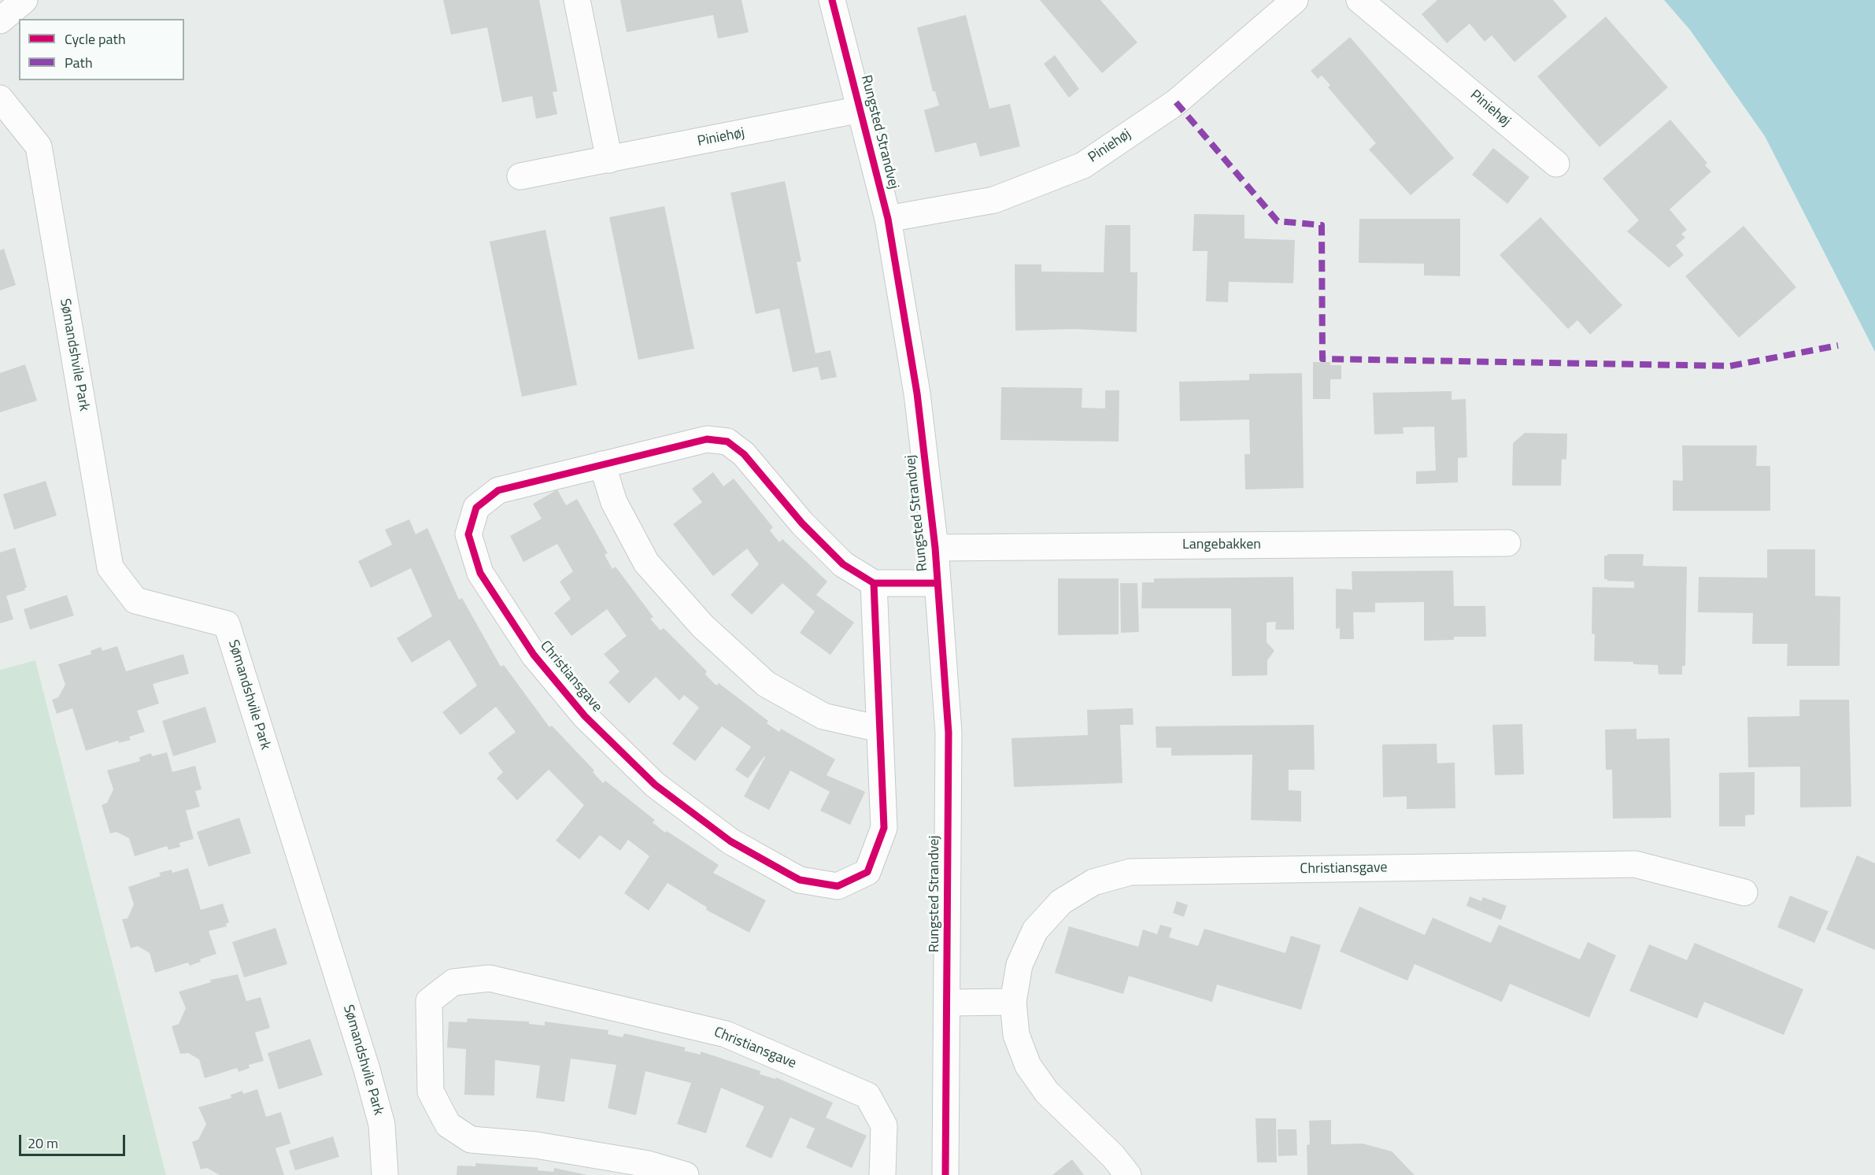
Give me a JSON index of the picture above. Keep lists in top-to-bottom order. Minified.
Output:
{"streets":{"street":["Piniehøj","Rungsted Strandvej","Sømandshvile Park","Langebakken","Christiansgave"]},"crossings":[["Piniehøj","Rungsted Strandvej"],["Rungsted Strandvej","Langebakken"]],"legend":["Cycle path","Path"],"scale_bar":"20 m"}
